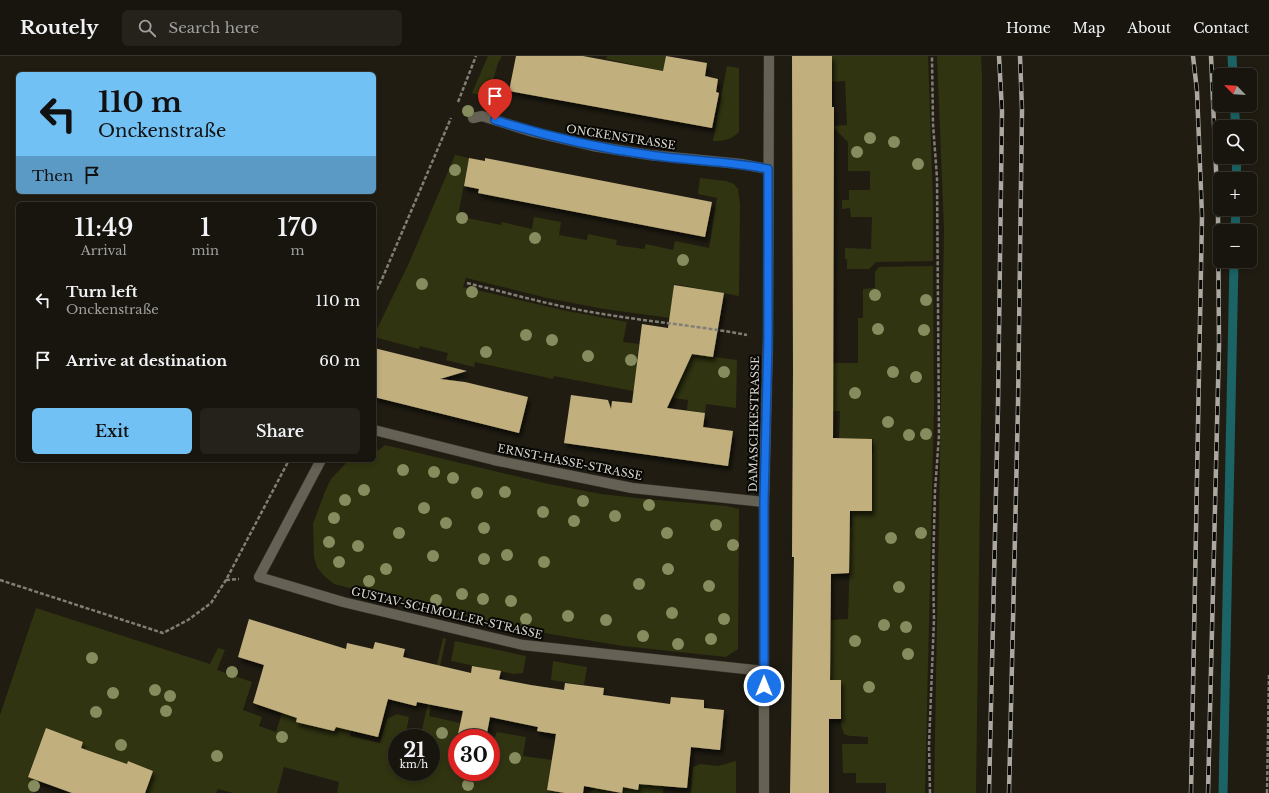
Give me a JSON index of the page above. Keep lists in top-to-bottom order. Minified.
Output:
{"streets":{"street":["ONCKENSTRASSE","DAMASCHKESTRASSE","ERNST-HASSE-STRASSE","GUSTAV-SCHMOLLER-STRASSE"]},"crossings":[["ONCKENSTRASSE","DAMASCHKESTRASSE"],["DAMASCHKESTRASSE","ERNST-HASSE-STRASSE"],["DAMASCHKESTRASSE","GUSTAV-SCHMOLLER-STRASSE"]],"north":"top left","page":{"header":"Routely","search":"Search here","nav":["Home","Map","About","Contact"],"map_buttons":["+","−"],"turn":["110 m","Onckenstraße"],"then":"Then","eta":["11:49","Arrival","1","min","170","m"],"list":[{"name":"Turn left","note":"Onckenstraße","value":"110 m"},{"name":"Arrive at destination","value":"60 m"}],"buttons":["Exit","Share"],"speed":"21 km/h","limit":"30"}}
